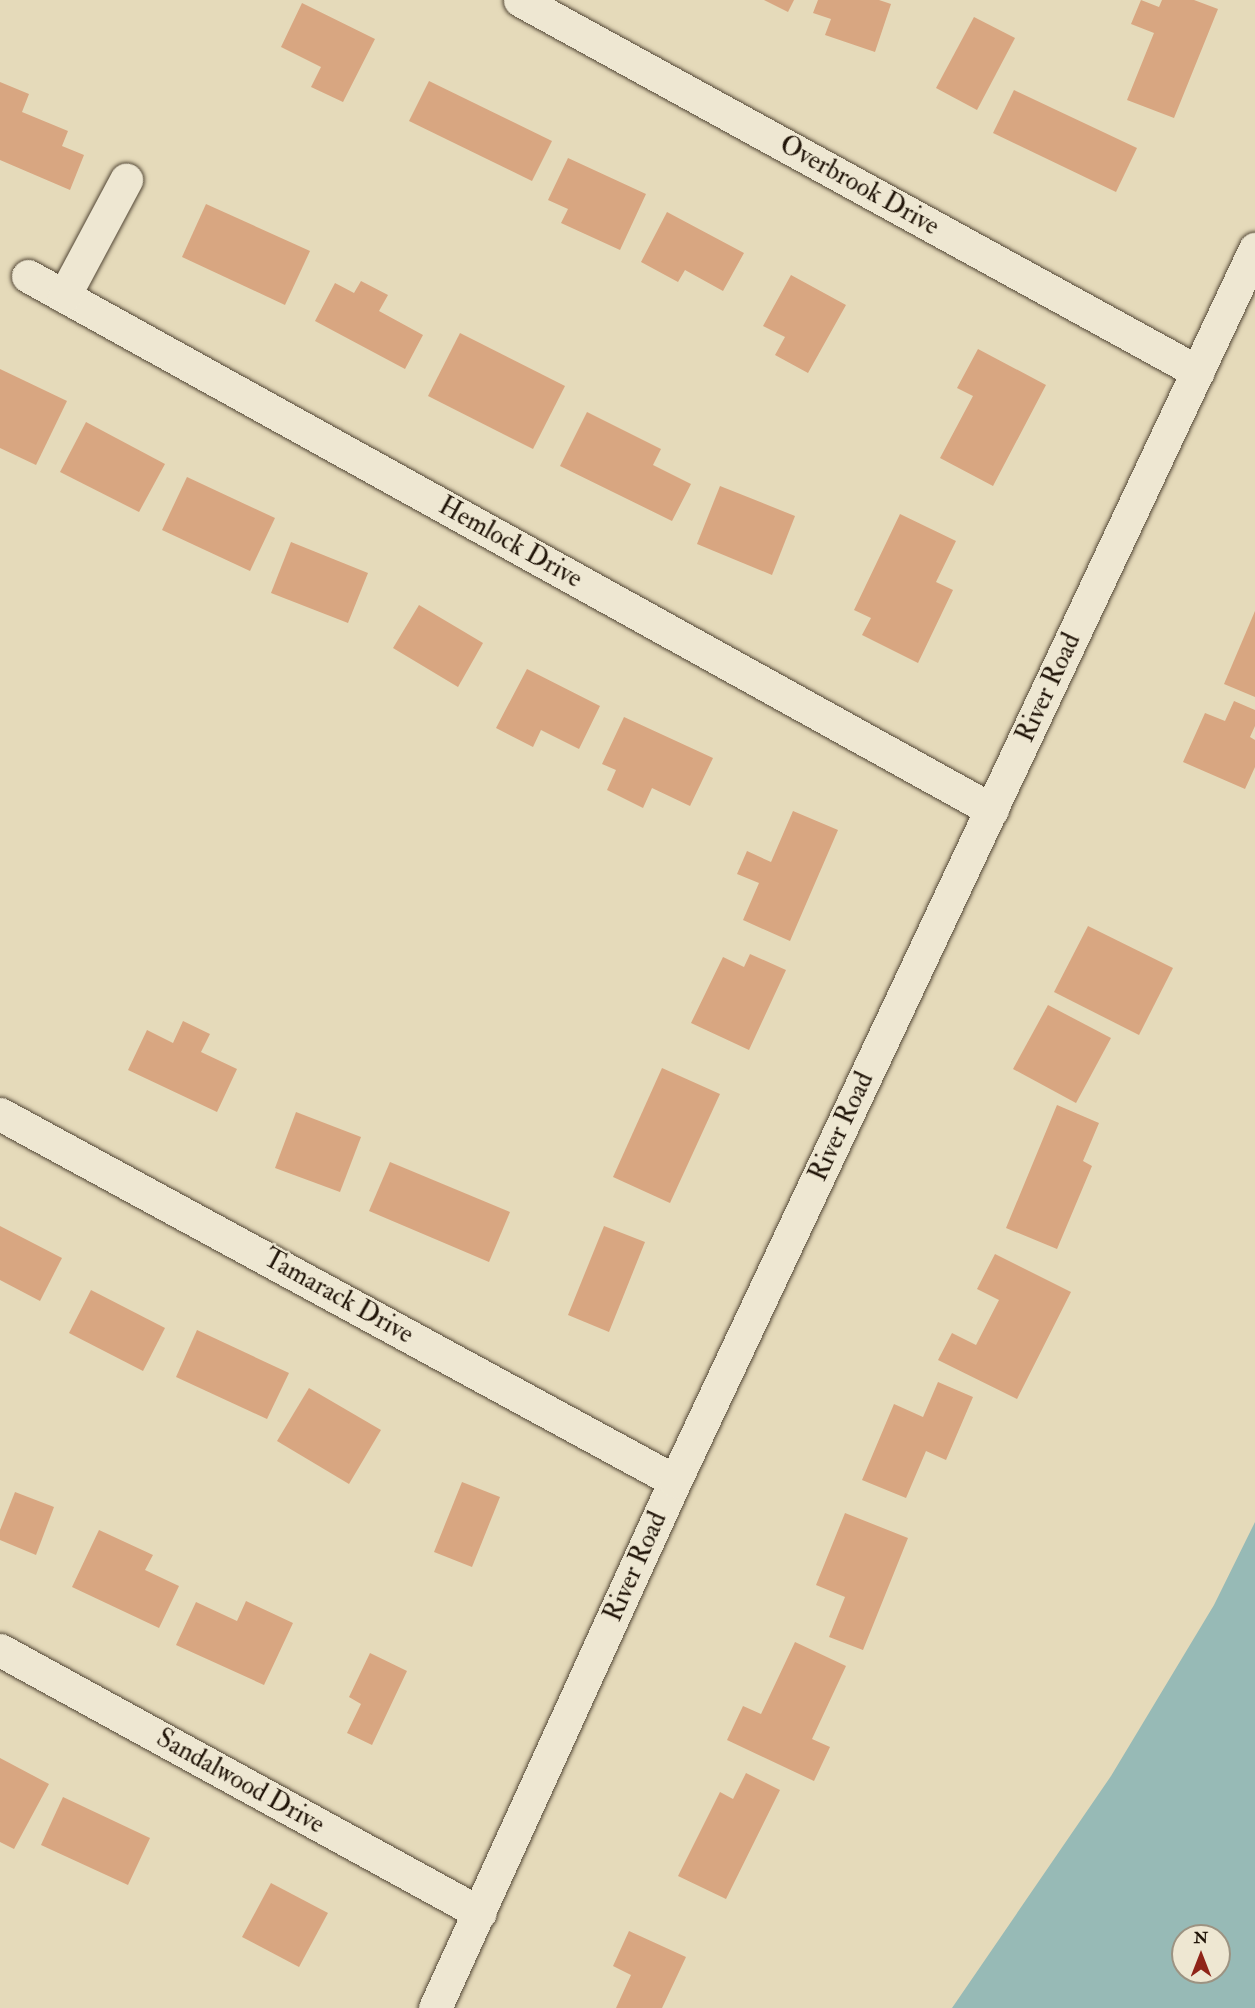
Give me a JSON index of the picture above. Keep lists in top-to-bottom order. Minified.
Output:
{"streets":{"street":["Overbrook Drive","Hemlock Drive","River Road","Tamarack Drive","Sandalwood Drive"]},"crossings":[["Overbrook Drive","River Road"],["Hemlock Drive","River Road"],["River Road","Tamarack Drive"],["River Road","Sandalwood Drive"]],"north":"top"}
